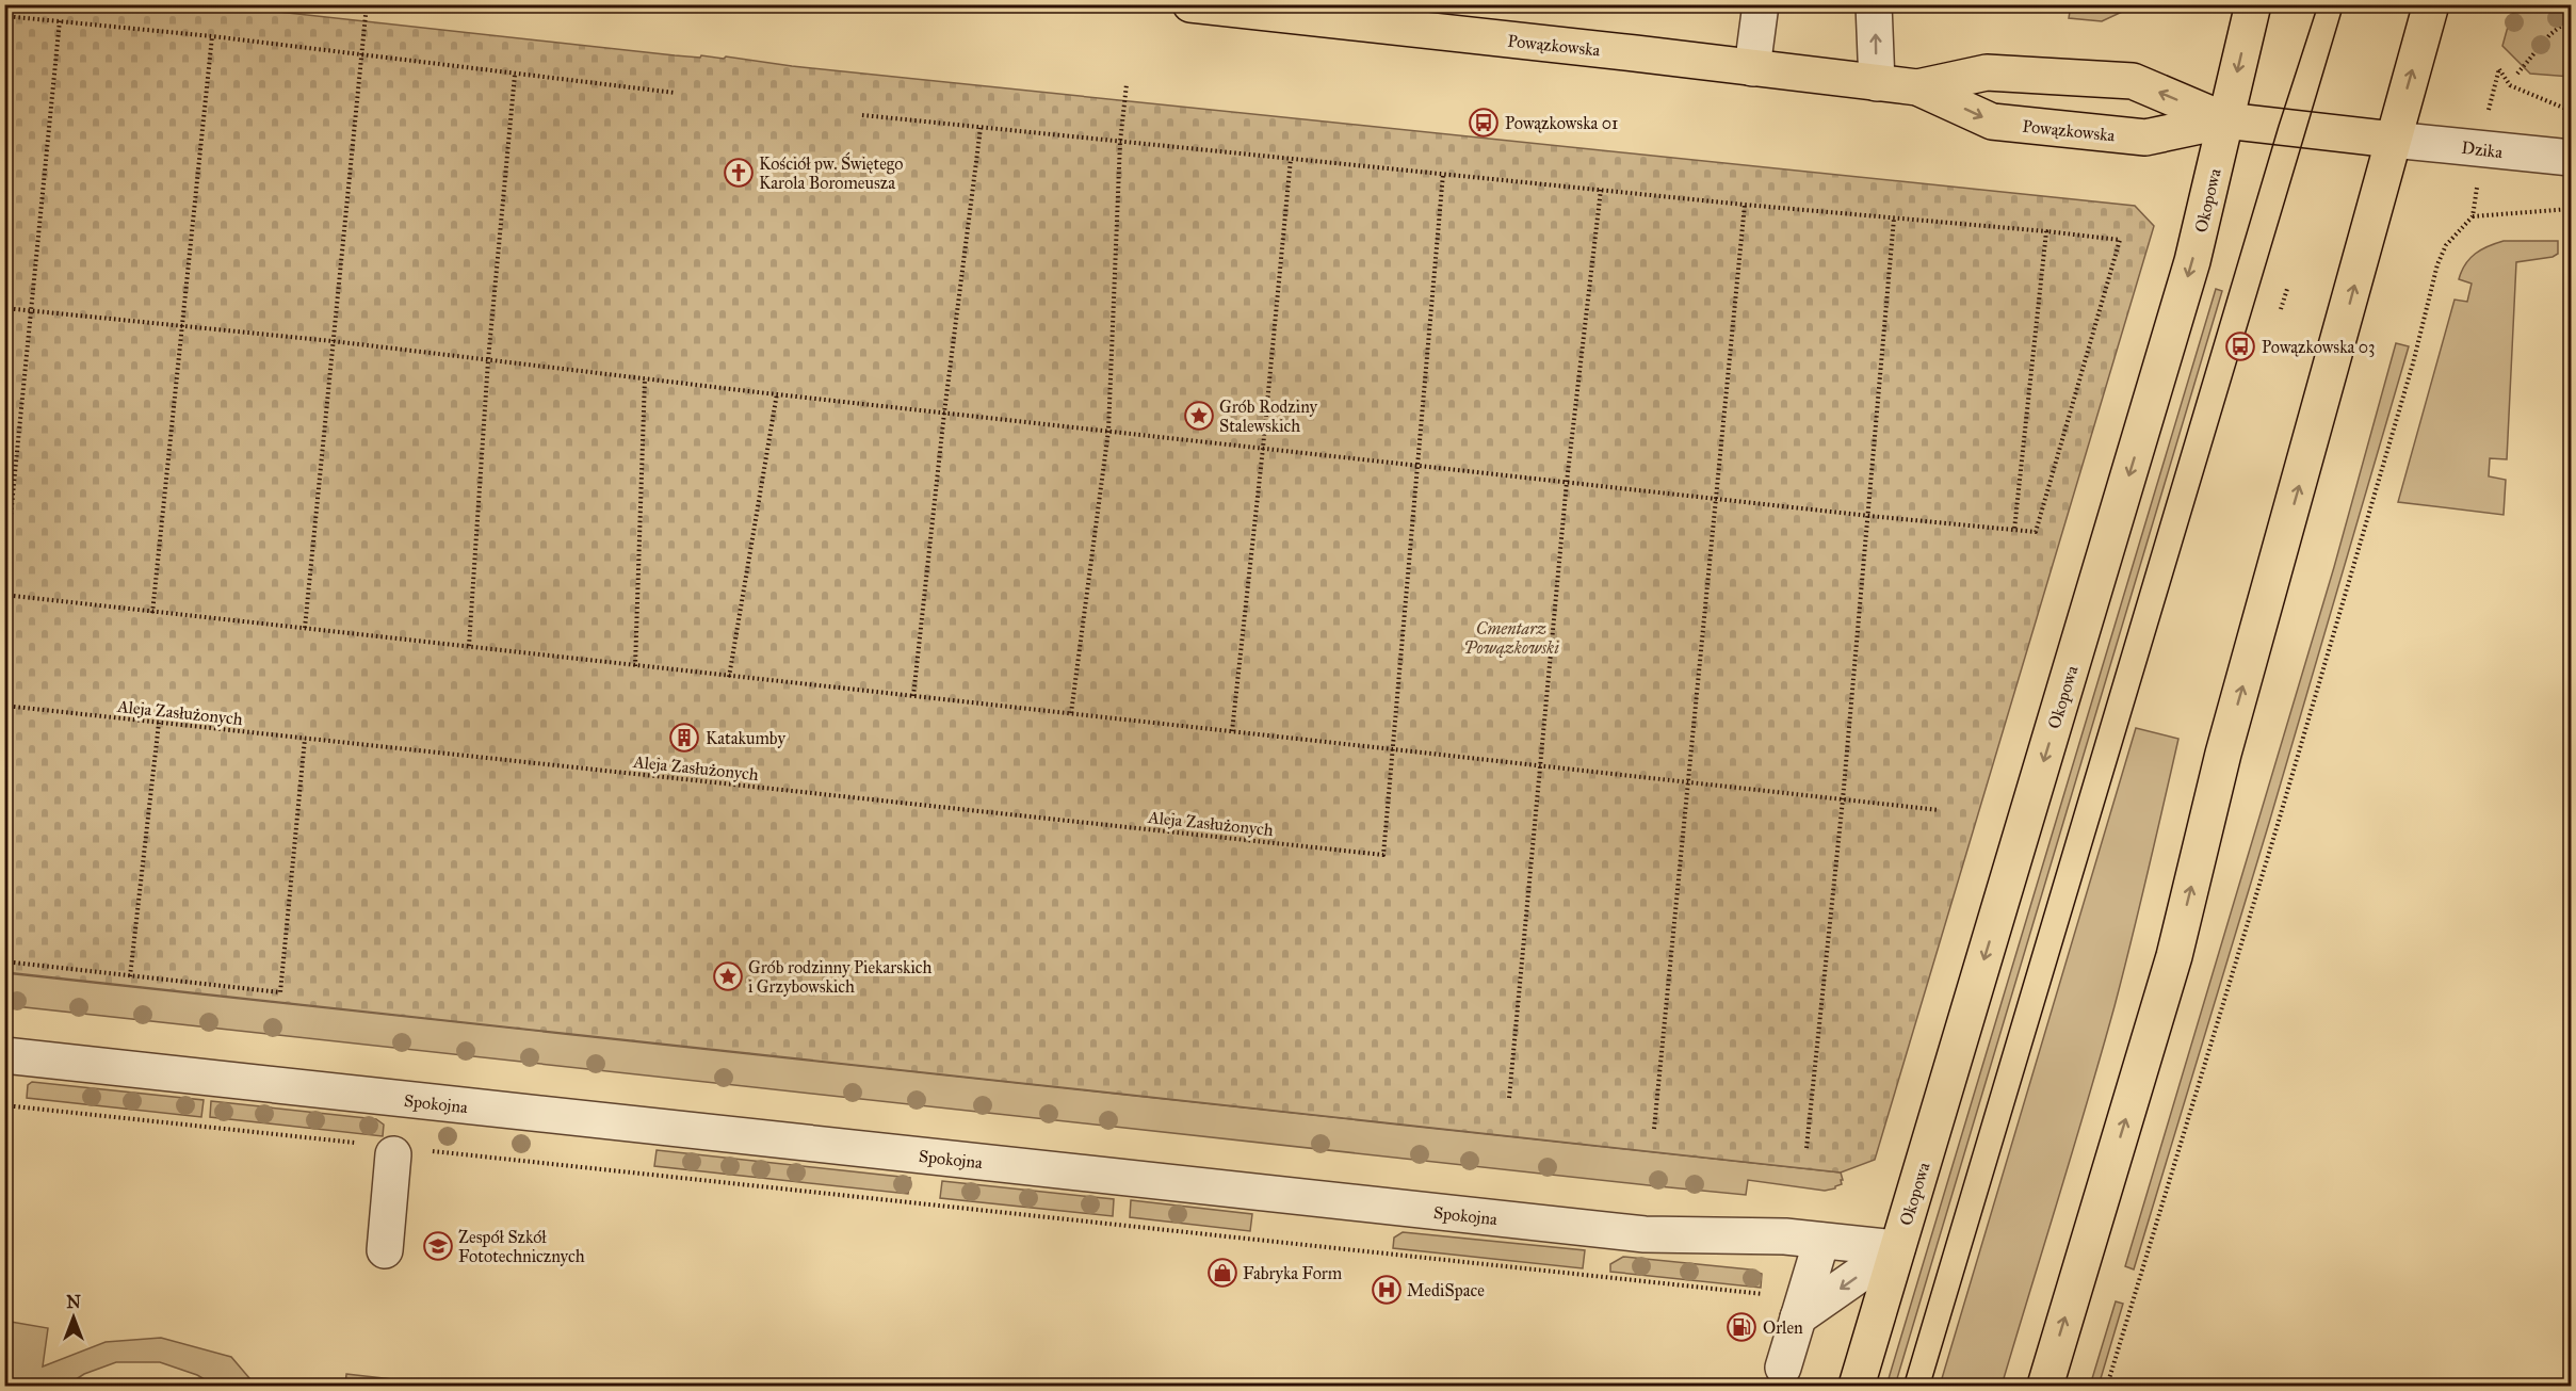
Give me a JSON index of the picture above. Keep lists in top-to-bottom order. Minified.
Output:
{"streets":{"main road":["Powązkowska","Okopowa"],"street":["Dzika","Spokojna"],"path":["Aleja Zasłużonych"]},"crossings":[["Powązkowska","Dzika"],["Powązkowska","Okopowa"],["Okopowa","Spokojna"]],"parks":["Cmentarz Powązkowski"],"places":{"bus stop":["Powązkowska 01","Powązkowska 03"],"church":["Kościół pw. Świętego Karola Boromeusza"],"place":["Grób Rodziny Stalewskich","Grób rodzinny Piekarskich i Grzybowskich"],"building":["Katakumby"],"school or university":["Zespół Szkół Fototechnicznych"],"shop":["Fabryka Form"],"hospital":["MediSpace"],"fuel station":["Orlen"]},"north":"top"}
